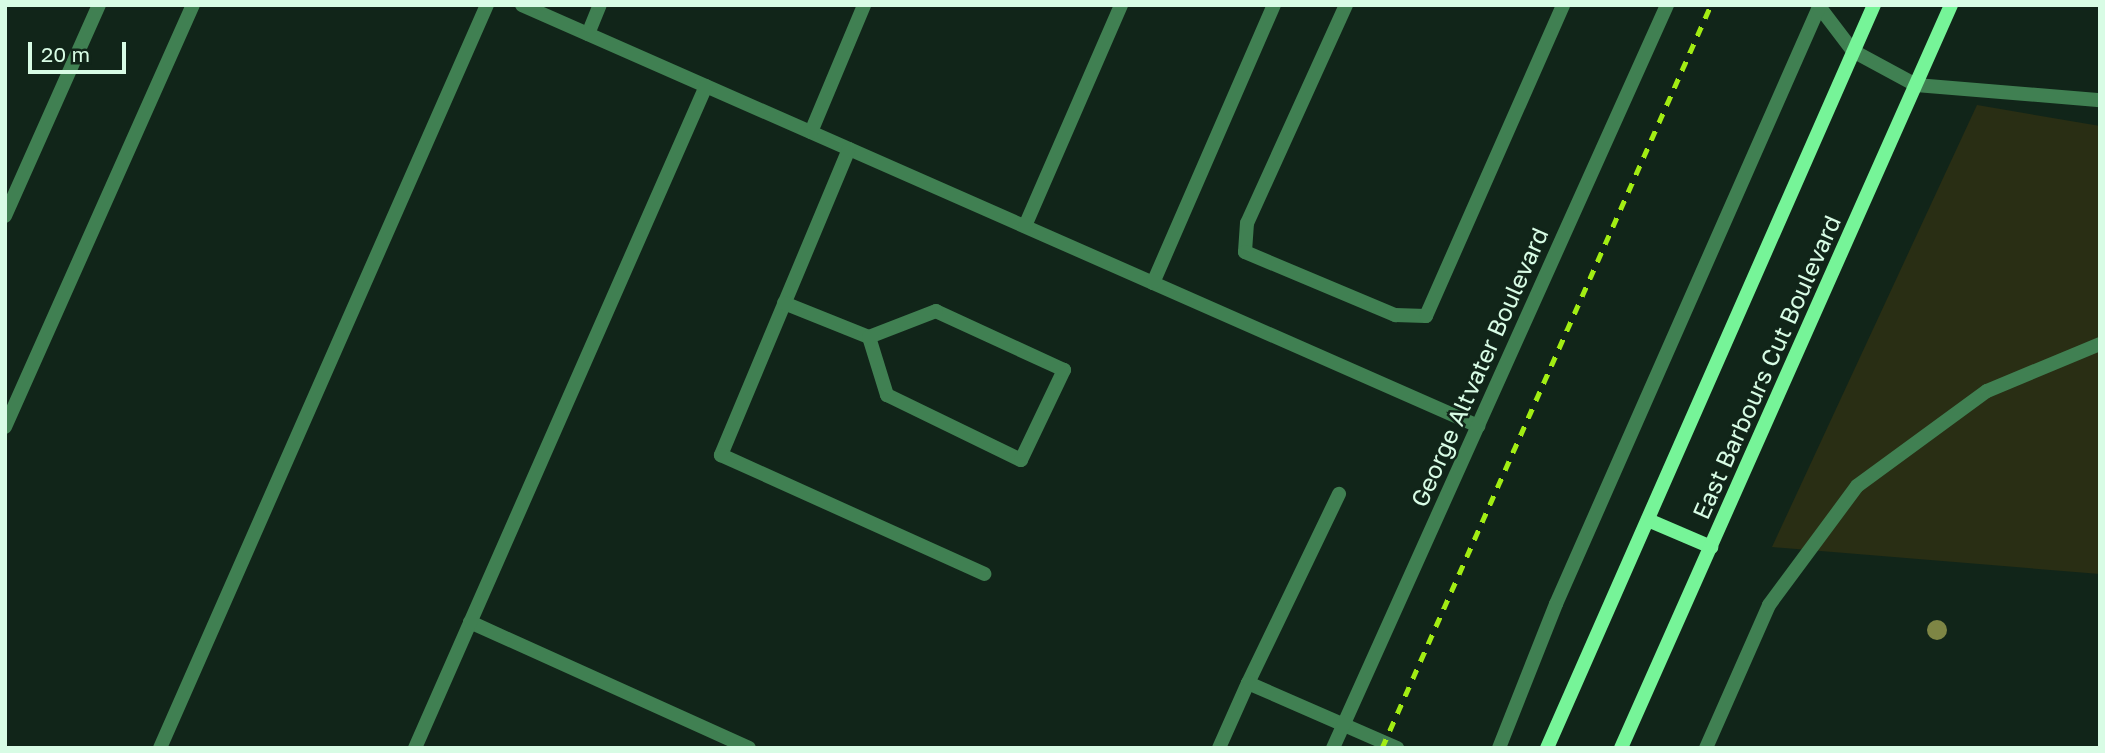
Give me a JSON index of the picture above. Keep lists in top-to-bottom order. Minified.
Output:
{"streets":{"street":["George Altvater Boulevard","East Barbours Cut Boulevard"]},"scale_bar":"20 m"}
